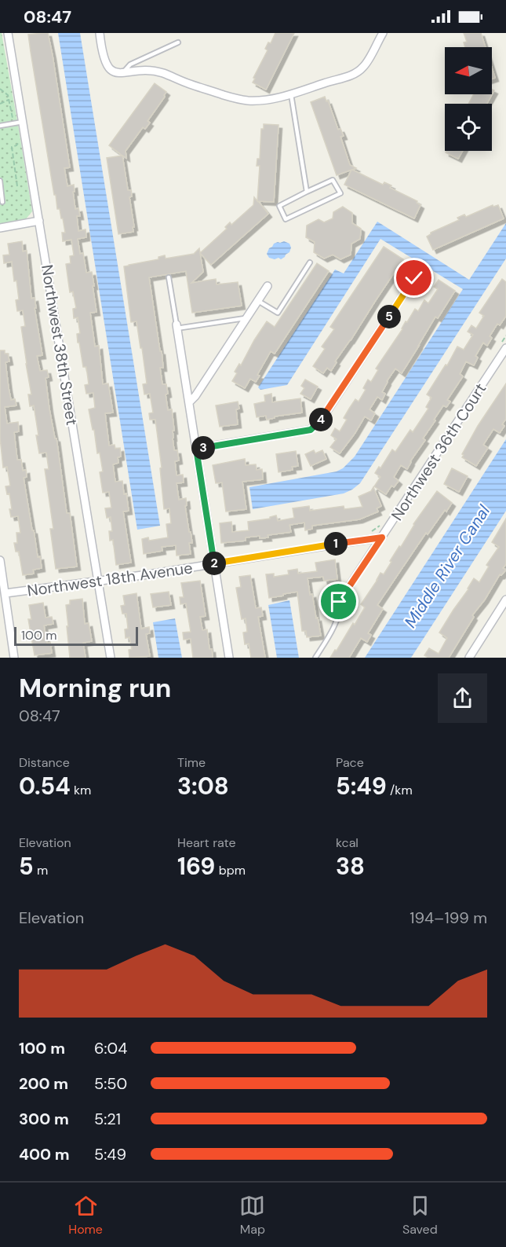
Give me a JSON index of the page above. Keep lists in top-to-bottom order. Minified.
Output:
{"streets":{"street":["Northwest 38th Street","Northwest 36th Court","Northwest 18th Avenue"]},"crossings":[["Northwest 38th Street","Northwest 18th Avenue"],["Northwest 36th Court","Northwest 18th Avenue"]],"water":["Middle River Canal"],"scale_bar":"100 m","north":"left","page":{"status":"08:47","pins":["5","4","3","1","2"],"scale":"100 m","heading":["Morning run","08:47"],"stats":[["Distance","0.54 km"],["Time","3:08"],["Pace","5:49 /km"],["Elevation","5 m"],["Heart rate","169 bpm"],["kcal","38"]],"chart":["Elevation","194–199 m"],"list":[{"name":"100 m","note":"6:04"},{"name":"200 m","note":"5:50"},{"name":"300 m","note":"5:21"},{"name":"400 m","note":"5:49"}],"tabs":["Home","Map","Saved"]}}
